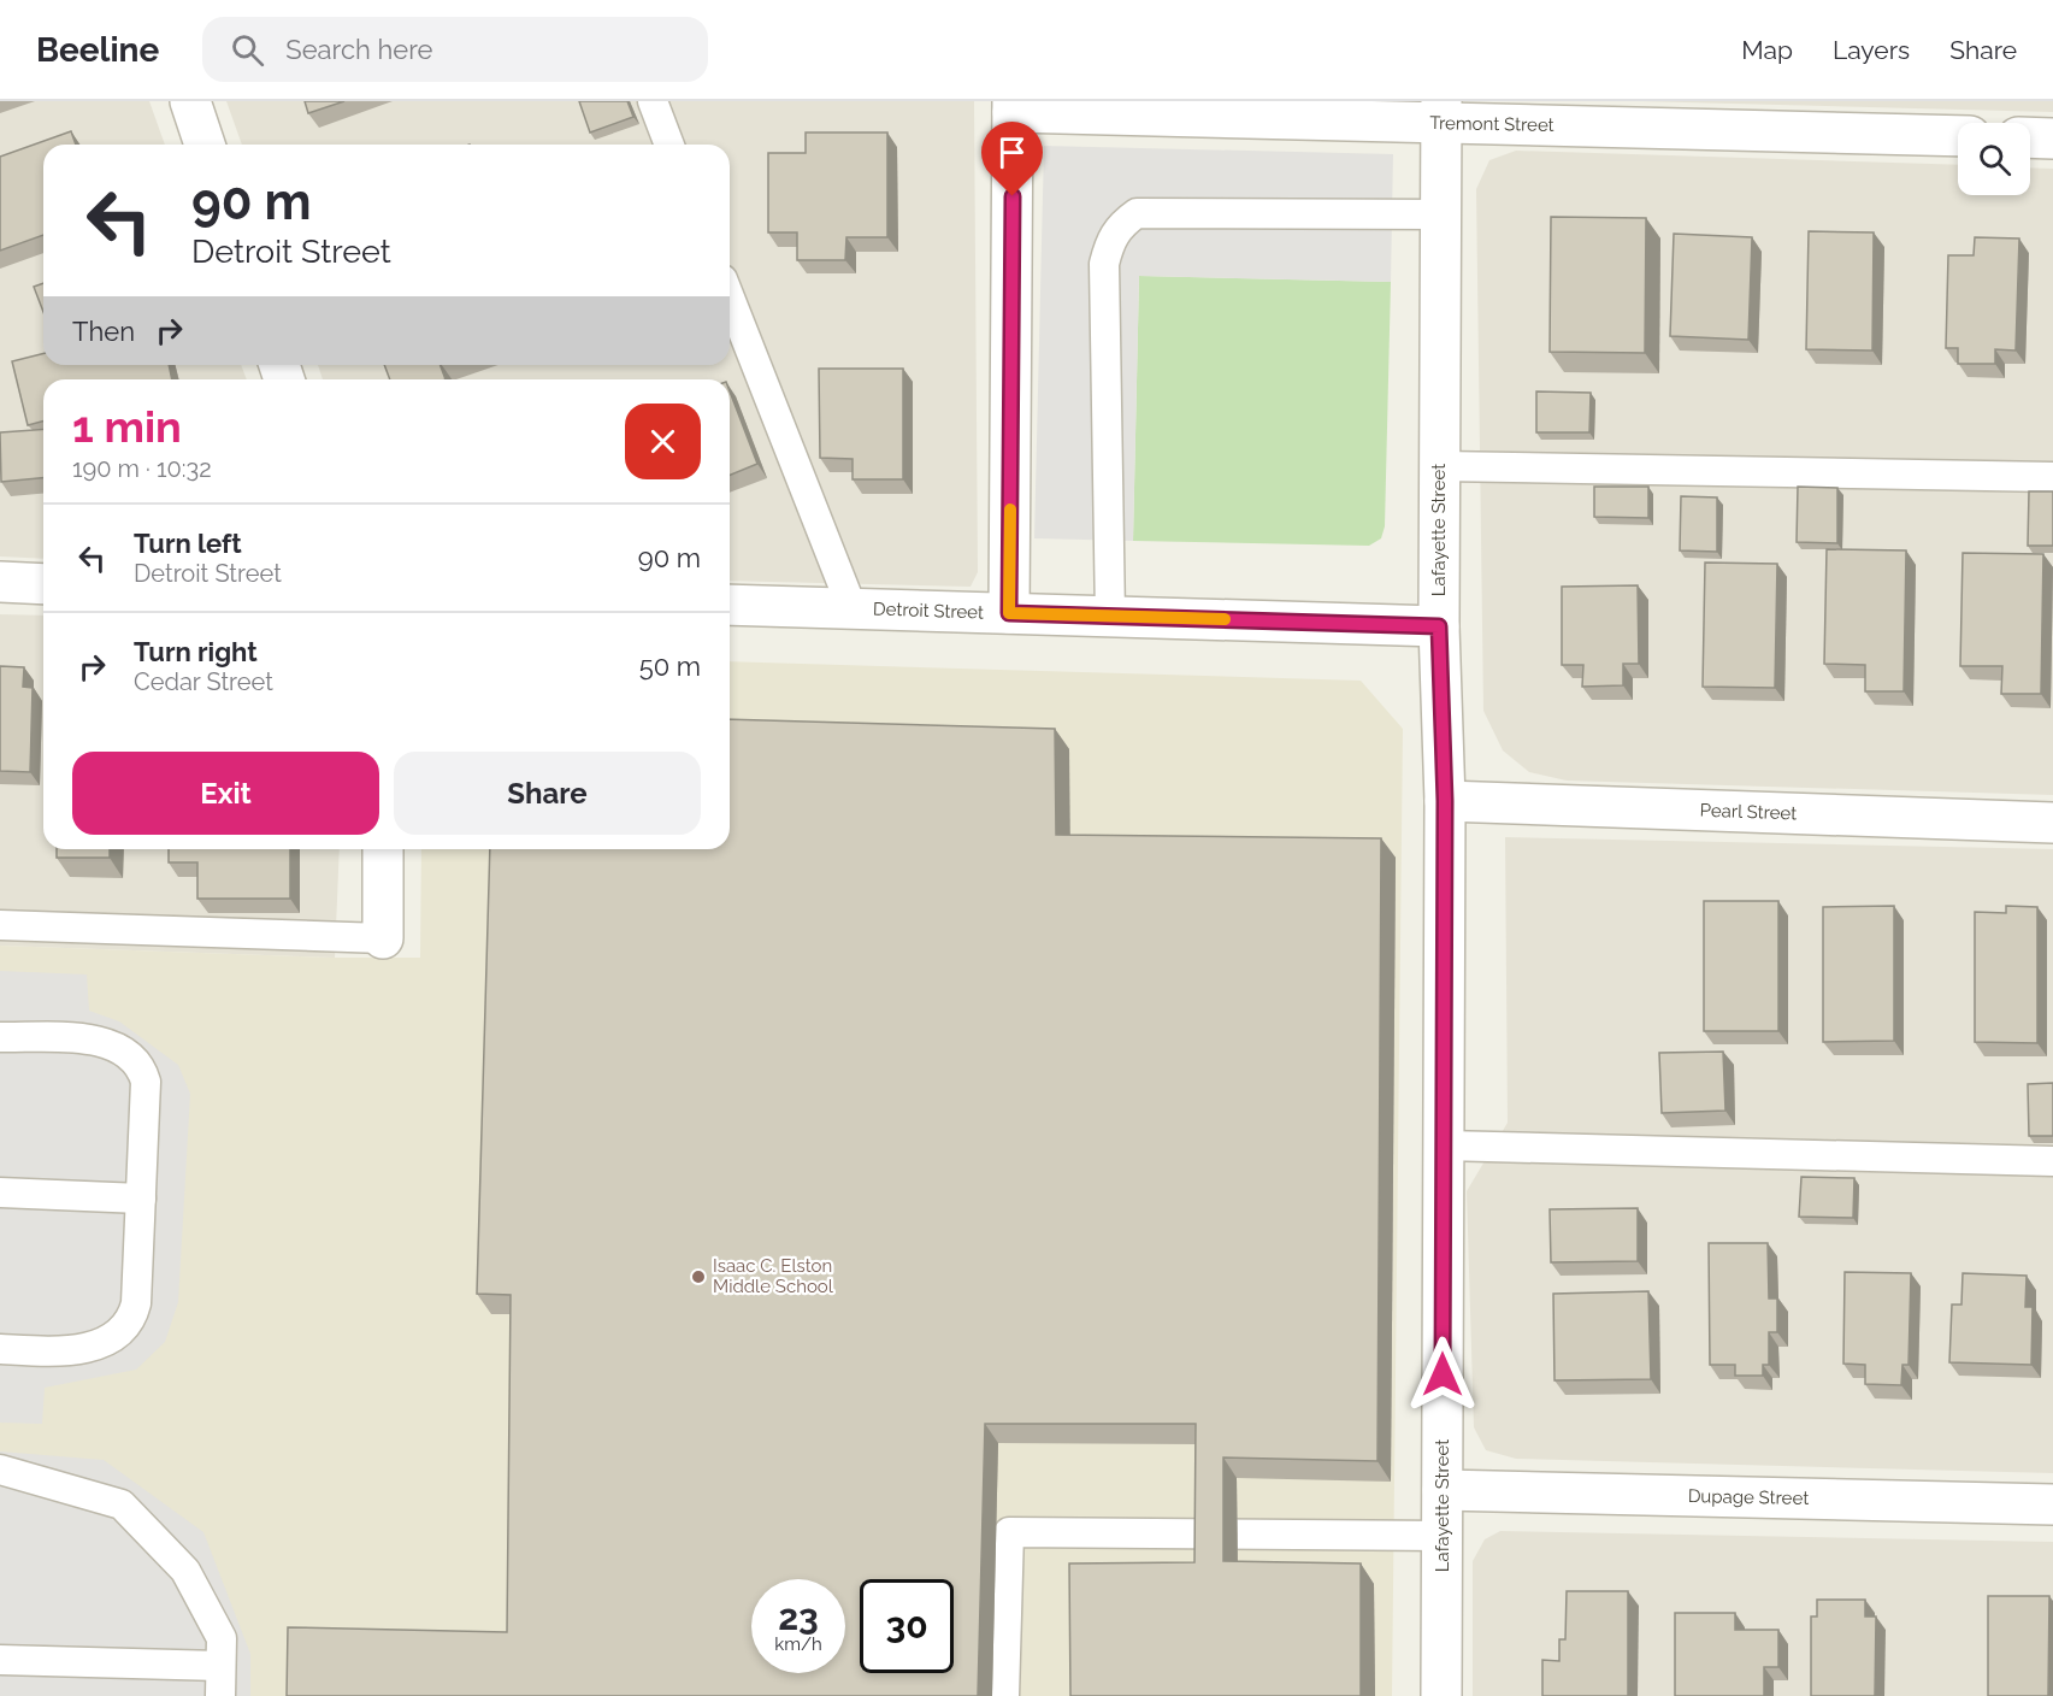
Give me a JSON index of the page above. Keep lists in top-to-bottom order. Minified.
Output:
{"streets":{"street":["Tremont Street","Lafayette Street","Detroit Street","Pearl Street","Dupage Street"]},"crossings":[["Tremont Street","Lafayette Street"],["Lafayette Street","Detroit Street"],["Lafayette Street","Pearl Street"],["Lafayette Street","Dupage Street"]],"places":["Isaac C. Elston Middle School"],"page":{"header":"Beeline","search":"Search here","nav":["Map","Layers","Share"],"turn":["90 m","Detroit Street"],"then":"Then","heading":["1 min","190 m · 10:32"],"list":[{"name":"Turn left","note":"Detroit Street","value":"90 m"},{"name":"Turn right","note":"Cedar Street","value":"50 m"}],"buttons":["Exit","Share"],"speed":"23 km/h","limit":"30"}}
